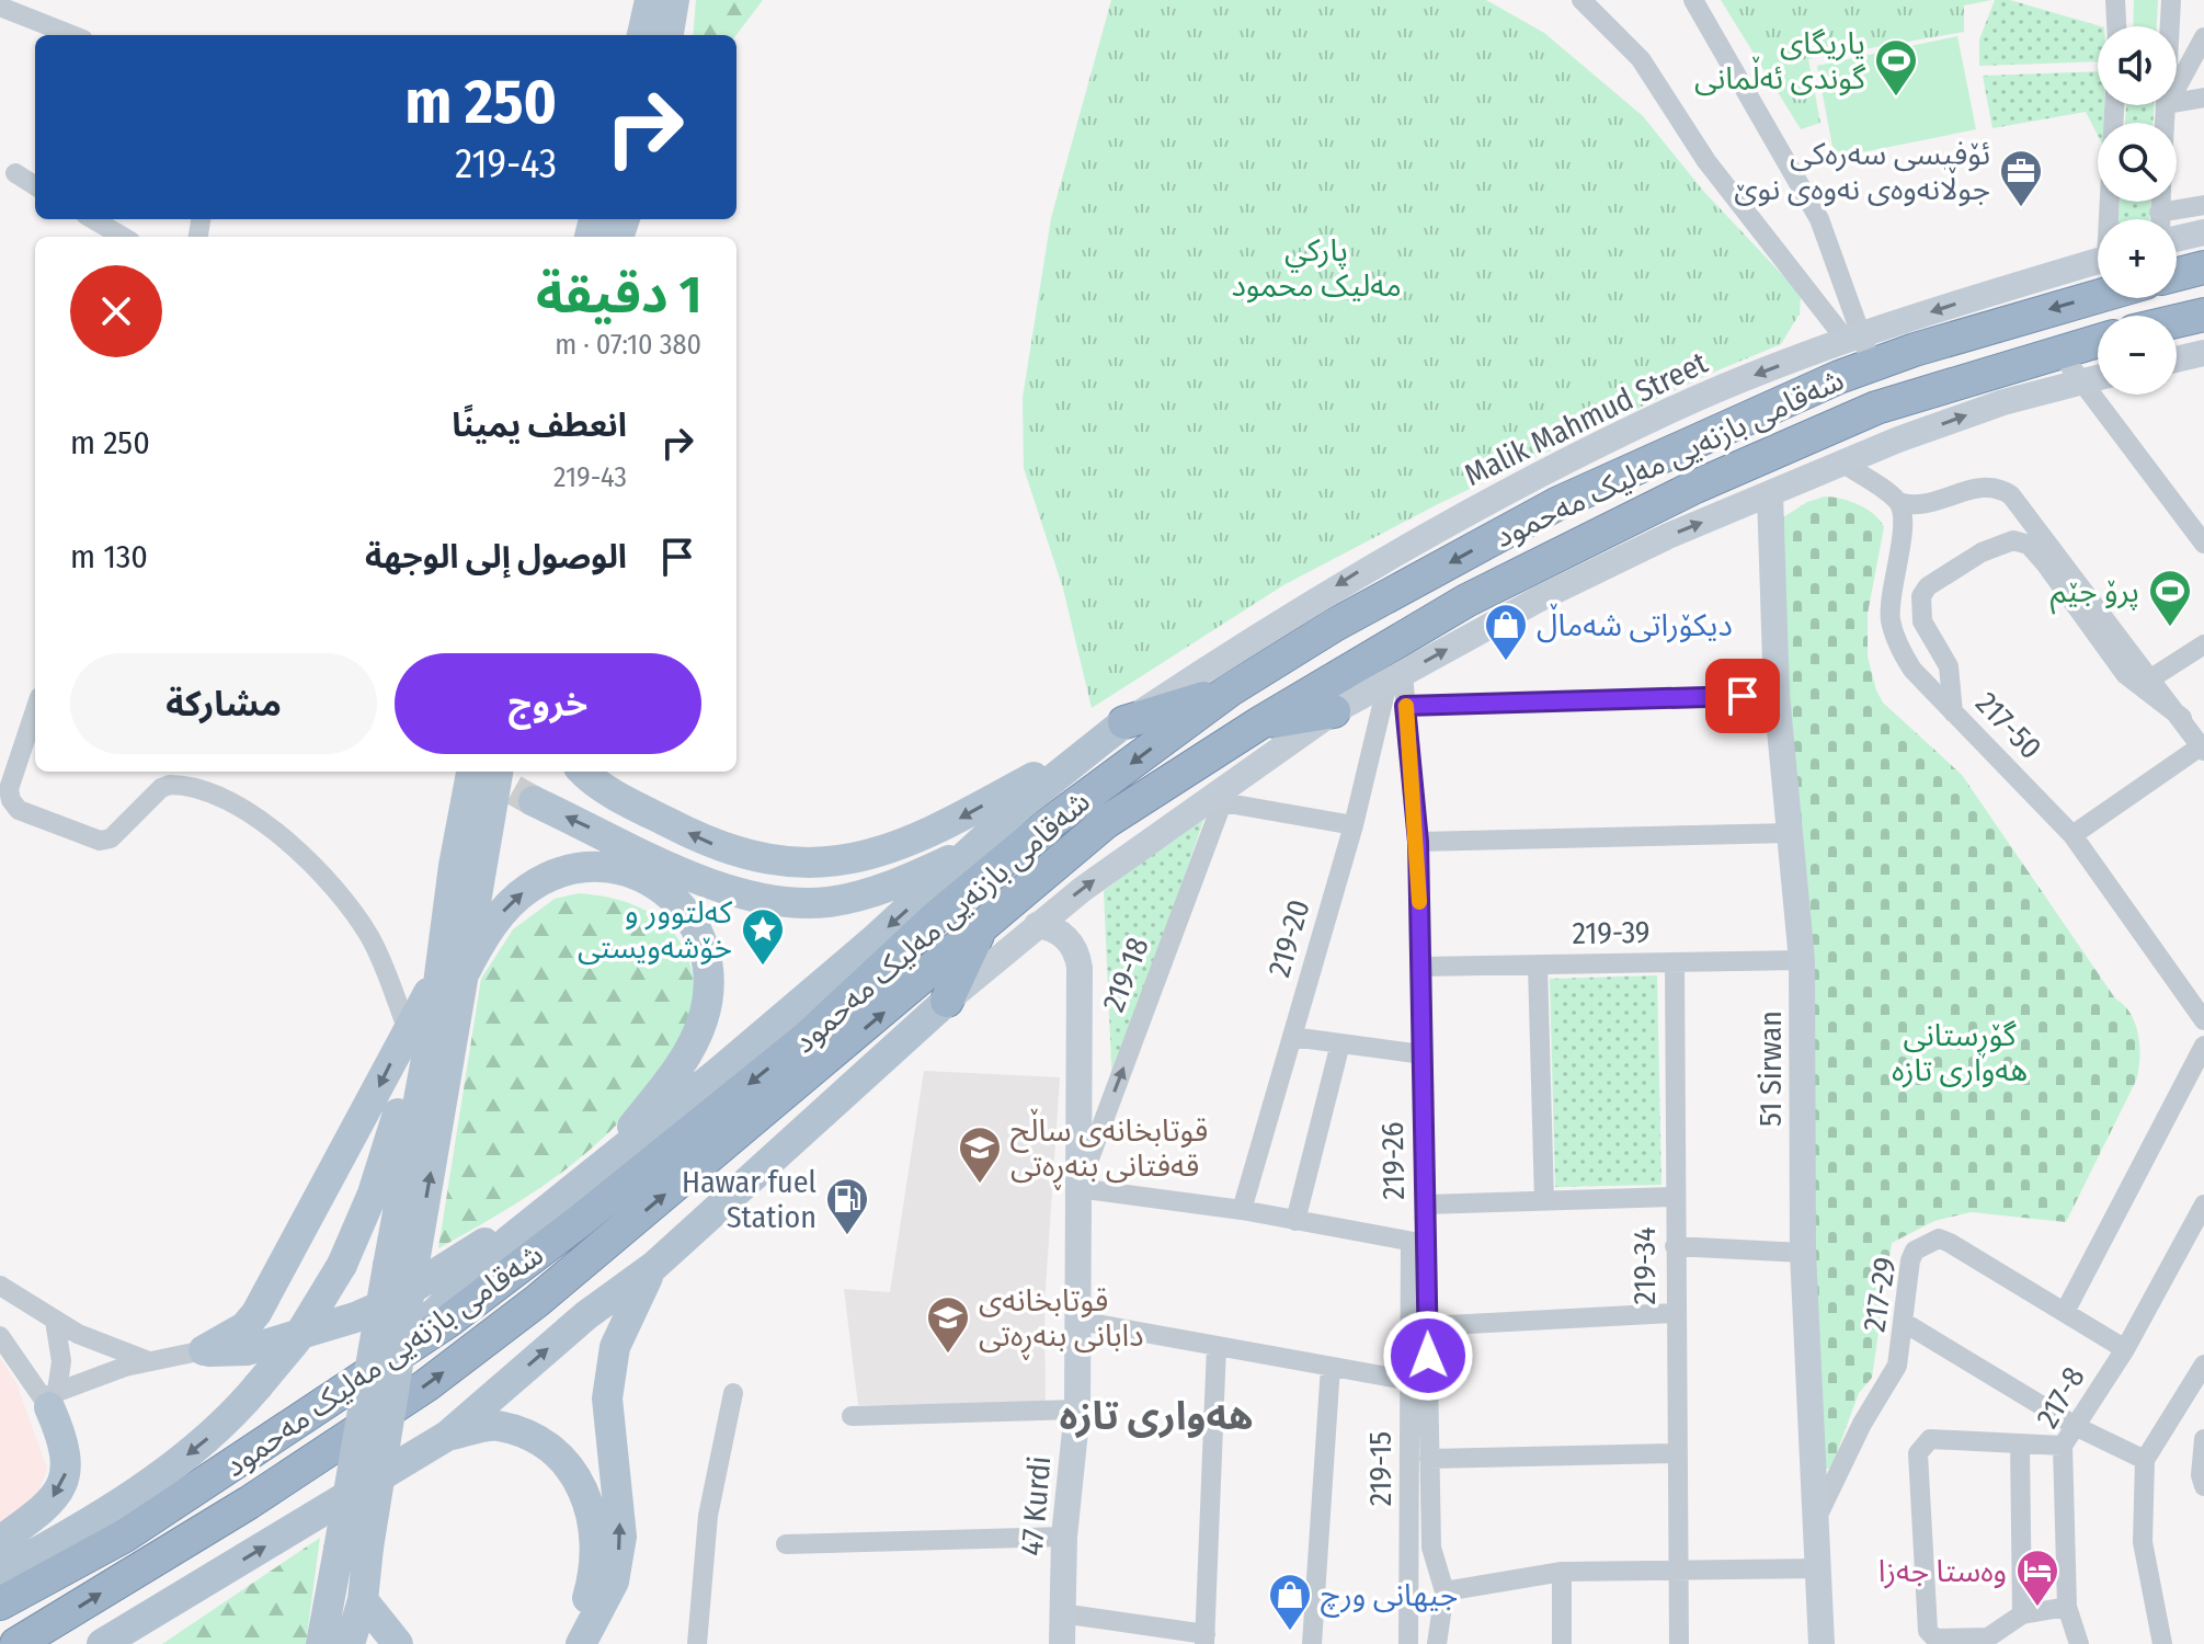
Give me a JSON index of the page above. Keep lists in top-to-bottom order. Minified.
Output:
{"streets":{"highway":["شەقامی بازنەیی مەلیک مەحمود"],"main road":["Malik Mahmud Street","51 Sirwan","47 Kurdi"],"street":["217-50","219-39","219-20","219-18","219-26","219-34","217-29","217-8","219-15"]},"crossings":[["Malik Mahmud Street","شەقامی بازنەیی مەلیک مەحمود"],["219-39","51 Sirwan"],["219-39","219-26"],["219-39","219-34"],["219-20","219-26"],["219-18","47 Kurdi"],["51 Sirwan","217-29"],["219-26","219-15"],["217-29","217-8"]],"one_way":["219-18"],"districts":["هەواری تازە"],"parks":["پارکي مەليک محمود","گۆڕستانی هەواری تازە"],"places":{"sports":["یاریگای گوندی ئەڵمانی","پرۆ جێم"],"office":["ئۆفیسی سەرەکی جوڵانەوەی نەوەی نوێ"],"shop":["دیکۆراتی شەماڵ","جیهانی ورچ"],"place":["کەلتوور و خۆشەویستی"],"school or university":["قوتابخانەی ساڵح قەفتانی بنەڕەتی","قوتابخانەی دابانی بنەڕەتی"],"fuel station":["Hawar fuel Station"],"hotel":["وەستا جەزا"]},"page":{"map_buttons":["+","−"],"turn":["250 m","219-43"],"heading":["1 دقيقة","380 m · 07:10"],"list":[{"name":"انعطف يمينًا","note":"219-43","value":"250 m"},{"name":"الوصول إلى الوجهة","value":"130 m"}],"buttons":["خروج","مشاركة"]}}
